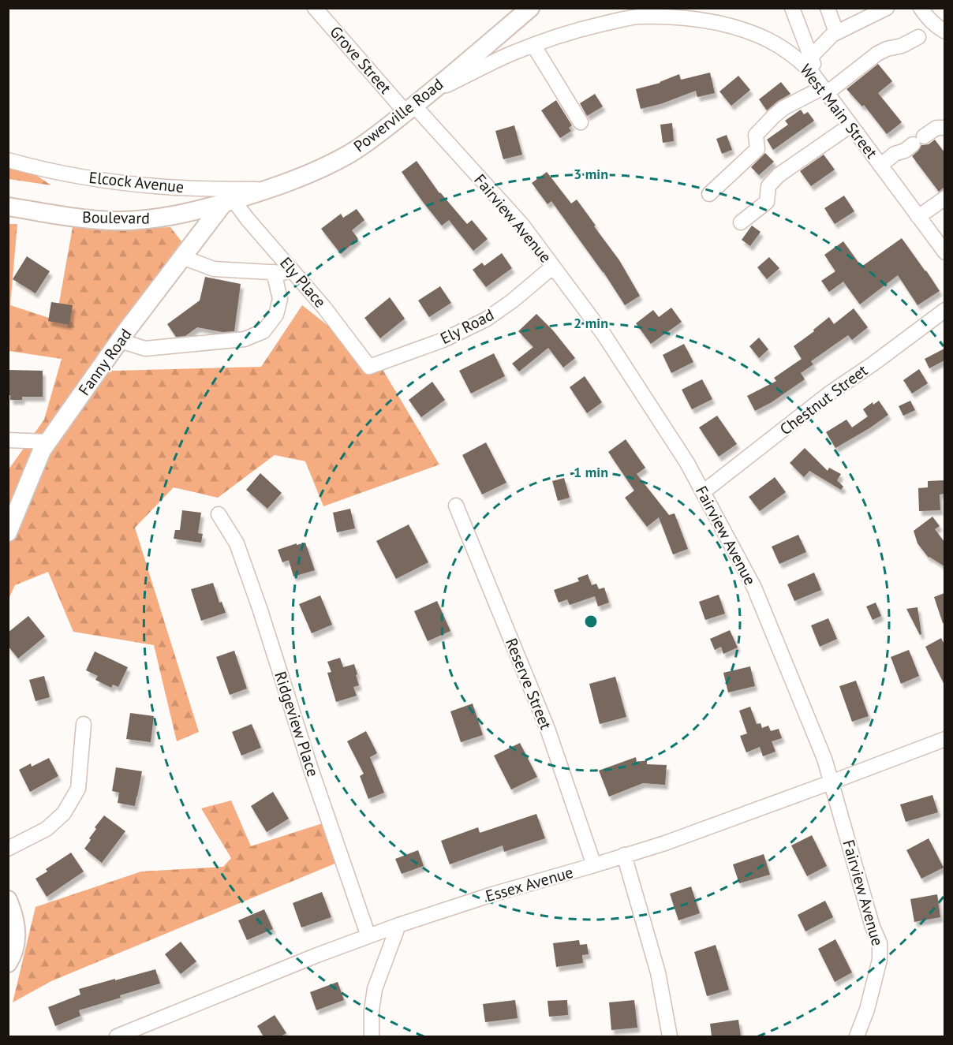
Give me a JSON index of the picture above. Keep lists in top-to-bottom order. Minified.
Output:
{"streets":{"main road":["Powerville Road","Boulevard","Fanny Road"],"street":["Grove Street","West Main Street","Elcock Avenue","Fairview Avenue","Ely Place","Ely Road","Chestnut Street","Reserve Street","Ridgeview Place","Essex Avenue"]},"crossings":[["Grove Street","Powerville Road"],["Grove Street","Fairview Avenue"],["West Main Street","Powerville Road"],["Powerville Road","Elcock Avenue"],["Powerville Road","Boulevard"],["Powerville Road","Fairview Avenue"],["Powerville Road","Ely Place"],["Powerville Road","Fanny Road"],["Boulevard","Ely Place"],["Boulevard","Fanny Road"],["Fairview Avenue","Ely Road"],["Fairview Avenue","Chestnut Street"],["Fairview Avenue","Essex Avenue"],["Ely Place","Ely Road"],["Ely Place","Fanny Road"],["Reserve Street","Essex Avenue"],["Ridgeview Place","Essex Avenue"]],"rings":["3 min","2 min","1 min"]}
